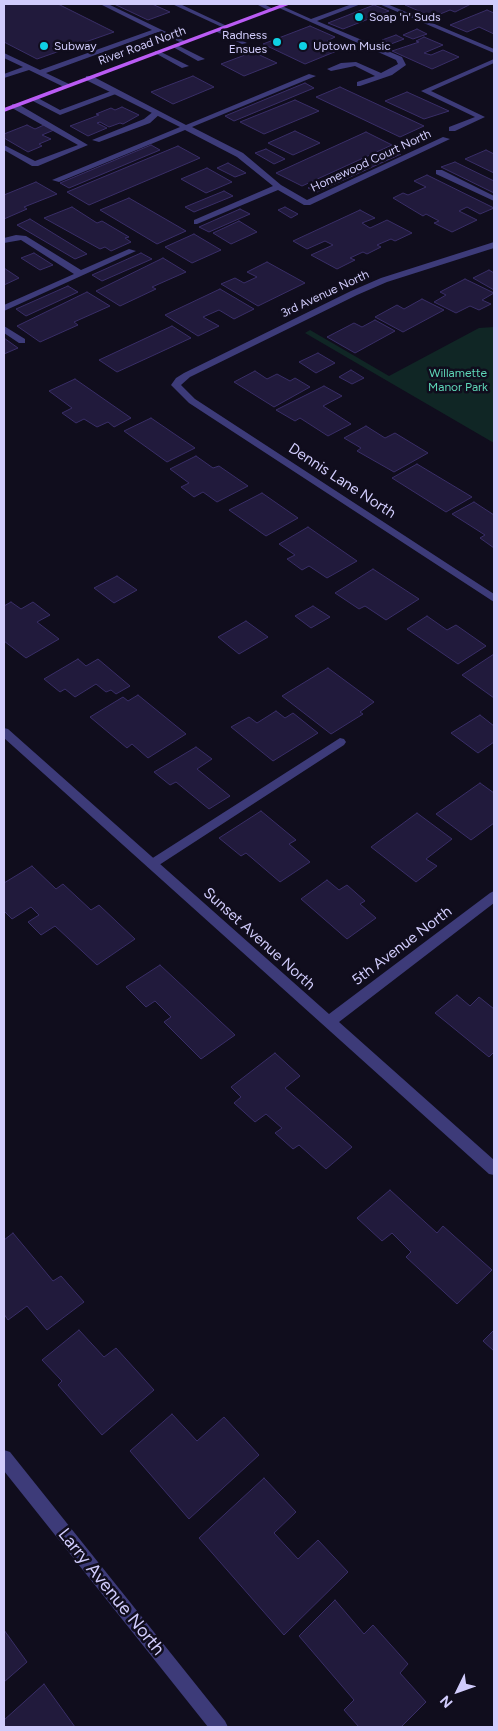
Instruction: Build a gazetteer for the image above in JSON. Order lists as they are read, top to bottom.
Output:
{
  "streets": {
    "main road": ["River Road North"],
    "street": [
      "Homewood Court North",
      "3rd Avenue North",
      "Dennis Lane North",
      "Sunset Avenue North",
      "5th Avenue North",
      "Larry Avenue North"
    ]
  },
  "crossings": [
    ["River Road North", "Homewood Court North"],
    ["3rd Avenue North", "Dennis Lane North"],
    ["Sunset Avenue North", "5th Avenue North"]
  ],
  "parks": ["Willamette Manor Park"],
  "places": [
    "Soap 'n' Suds",
    "Radness Ensues",
    "Subway",
    "Uptown Music"
  ],
  "north": "bottom left"
}
